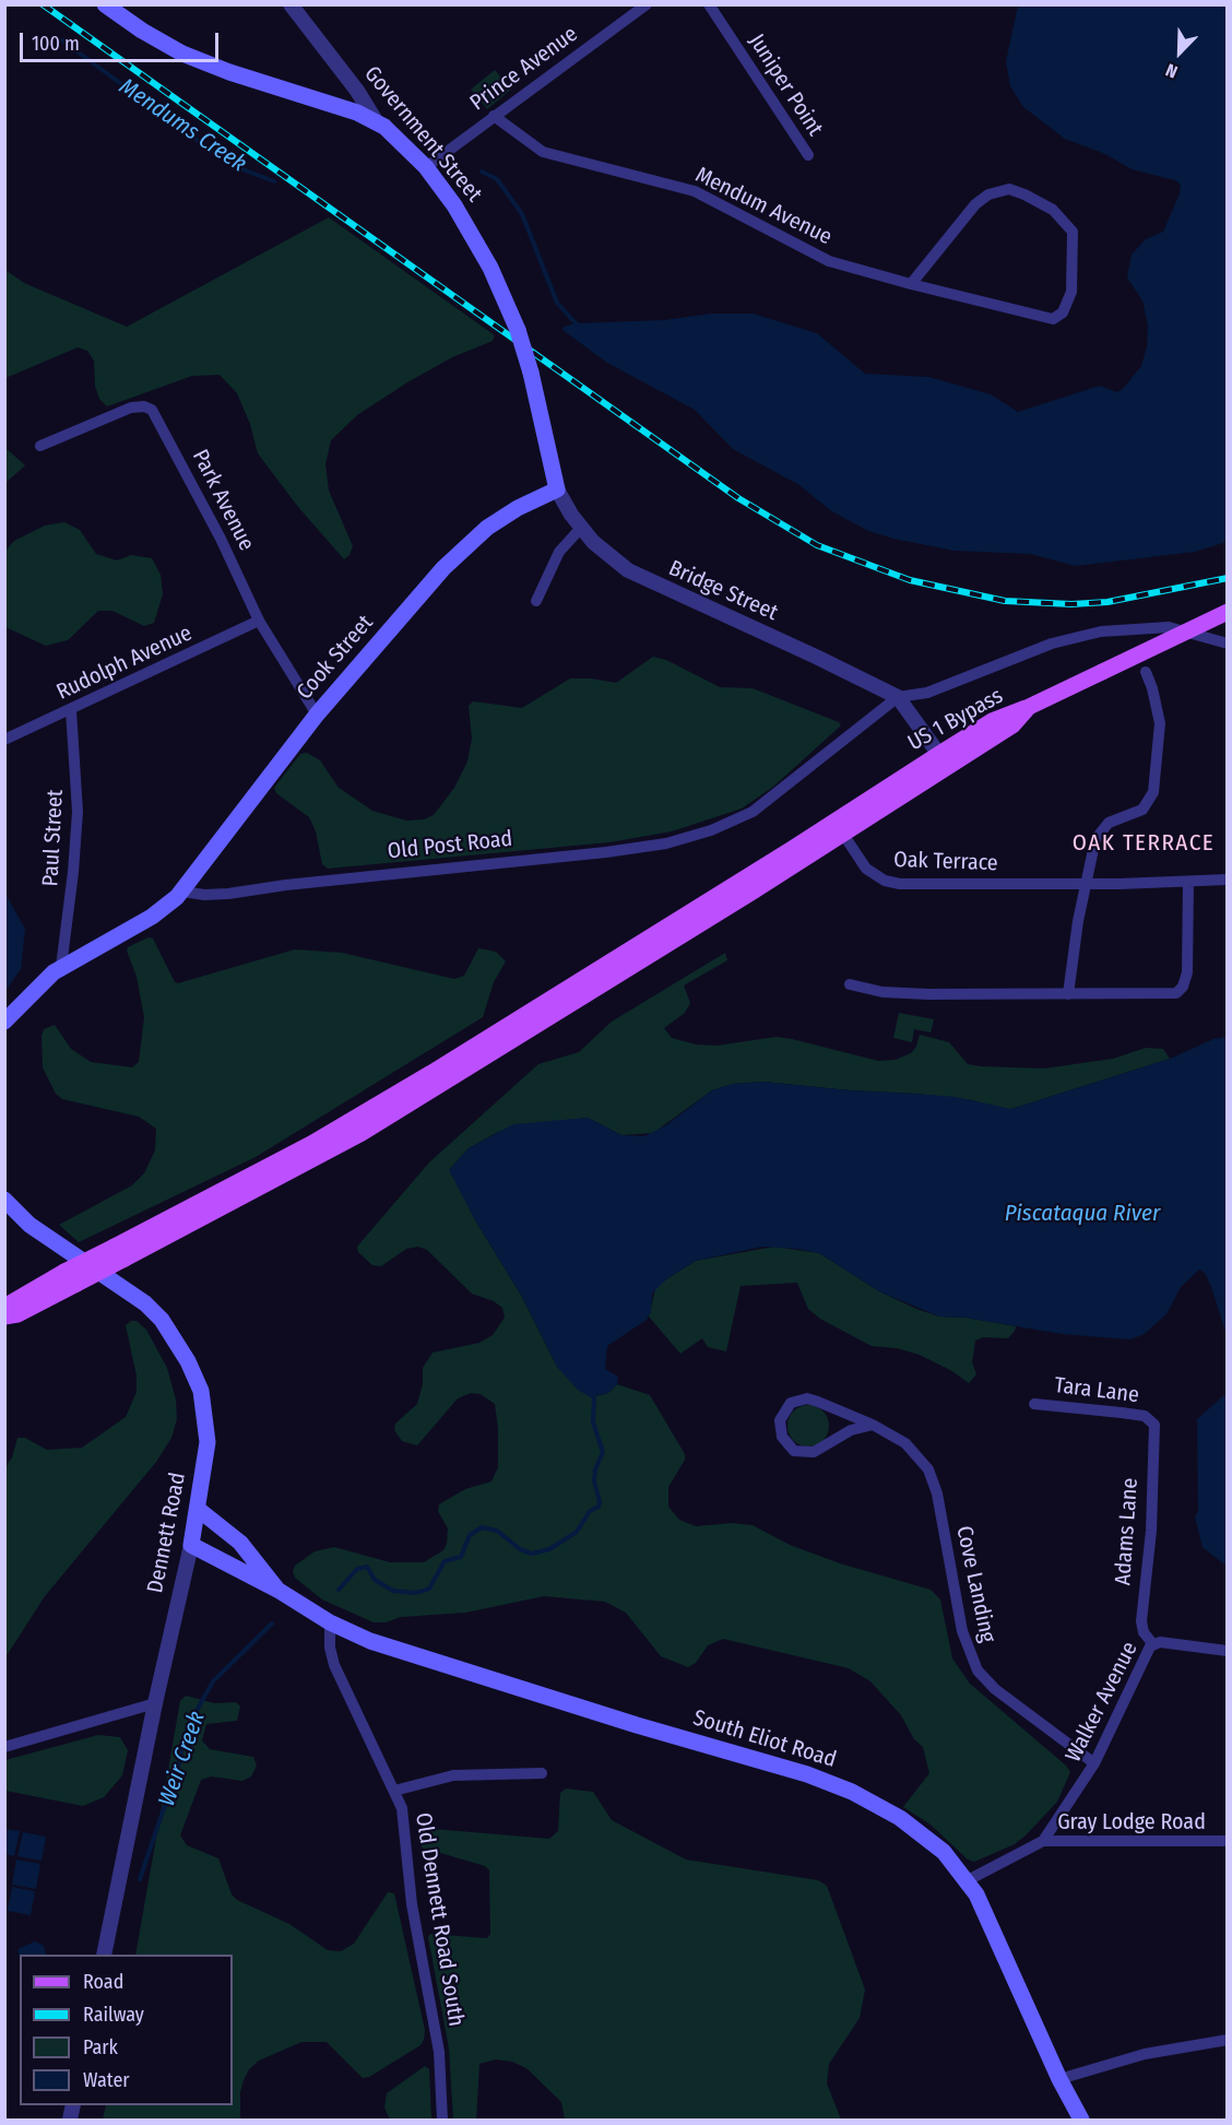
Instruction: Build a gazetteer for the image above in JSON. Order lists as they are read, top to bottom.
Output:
{
  "streets": {
    "main road": [
      "Government Street",
      "Cook Street",
      "US 1 Bypass",
      "Dennett Road",
      "South Eliot Road"
    ],
    "street": [
      "Prince Avenue",
      "Juniper Point",
      "Mendum Avenue",
      "Park Avenue",
      "Bridge Street",
      "Rudolph Avenue",
      "Paul Street",
      "Old Post Road",
      "Oak Terrace",
      "Tara Lane",
      "Adams Lane",
      "Cove Landing",
      "Walker Avenue",
      "Gray Lodge Road",
      "Old Dennett Road South"
    ]
  },
  "crossings": [
    ["Prince Avenue", "Government Street"],
    ["Prince Avenue", "Mendum Avenue"],
    ["Government Street", "Bridge Street"],
    ["Government Street", "Cook Street"],
    ["Park Avenue", "Cook Street"],
    ["Park Avenue", "Rudolph Avenue"],
    ["Bridge Street", "Cook Street"],
    ["Bridge Street", "US 1 Bypass"],
    ["Bridge Street", "Old Post Road"],
    ["Cook Street", "Old Post Road"],
    ["Rudolph Avenue", "Paul Street"],
    ["US 1 Bypass", "Oak Terrace"],
    ["Tara Lane", "Adams Lane"],
    ["Adams Lane", "Walker Avenue"],
    ["Dennett Road", "South Eliot Road"],
    ["Cove Landing", "Walker Avenue"],
    ["Walker Avenue", "Gray Lodge Road"],
    ["South Eliot Road", "Gray Lodge Road"],
    ["South Eliot Road", "Old Dennett Road South"]
  ],
  "districts": ["OAK TERRACE"],
  "water": ["Mendums Creek", "Piscataqua River", "Weir Creek"],
  "legend": [
    "Road",
    "Railway",
    "Park",
    "Water"
  ],
  "scale_bar": "100 m",
  "north": "bottom left"
}
